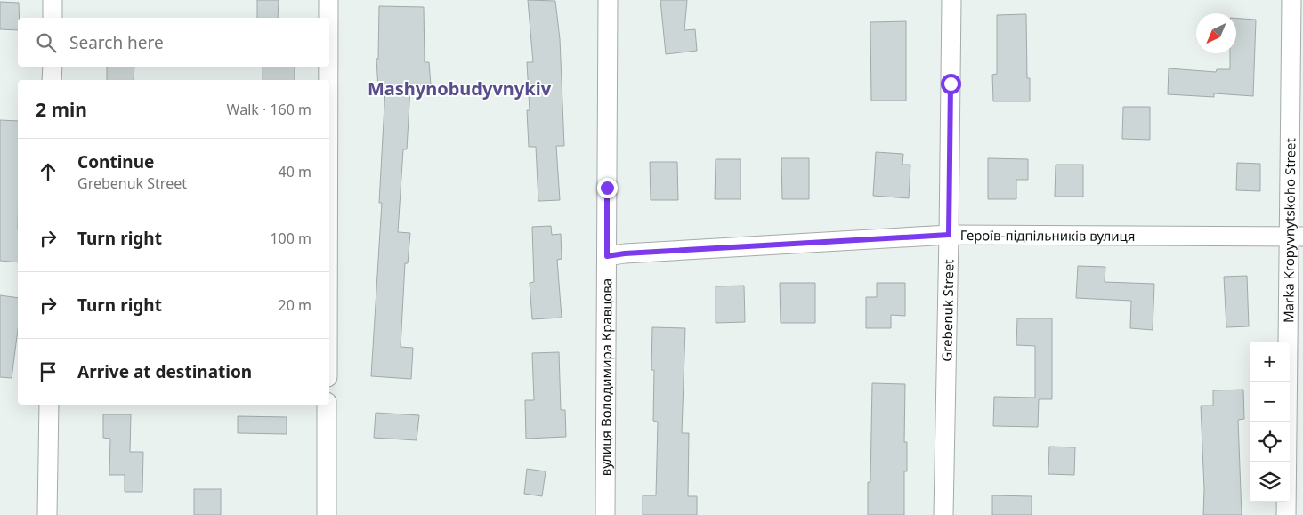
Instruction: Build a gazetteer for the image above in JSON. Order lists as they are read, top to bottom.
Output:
{
  "streets": {
    "street": [
      "Marka Kropyvnytskoho Street",
      "Героїв-підпільників вулиця",
      "Grebenuk Street",
      "вулиця Володимира Кравцова"
    ]
  },
  "crossings": [
    ["Marka Kropyvnytskoho Street", "Героїв-підпільників вулиця"],
    ["Героїв-підпільників вулиця", "Grebenuk Street"],
    ["Героїв-підпільників вулиця", "вулиця Володимира Кравцова"]
  ],
  "districts": ["Mashynobudyvnykiv"],
  "north": "bottom left",
  "page": {
    "search": "Search here",
    "heading": ["2 min", "Walk · 160 m"],
    "list": [
      ["Continue", "Grebenuk Street", "40 m"],
      ["Turn right", "100 m"],
      ["Turn right", "20 m"],
      "Arrive at destination"
    ],
    "map_buttons": ["+", "−"]
  }
}
